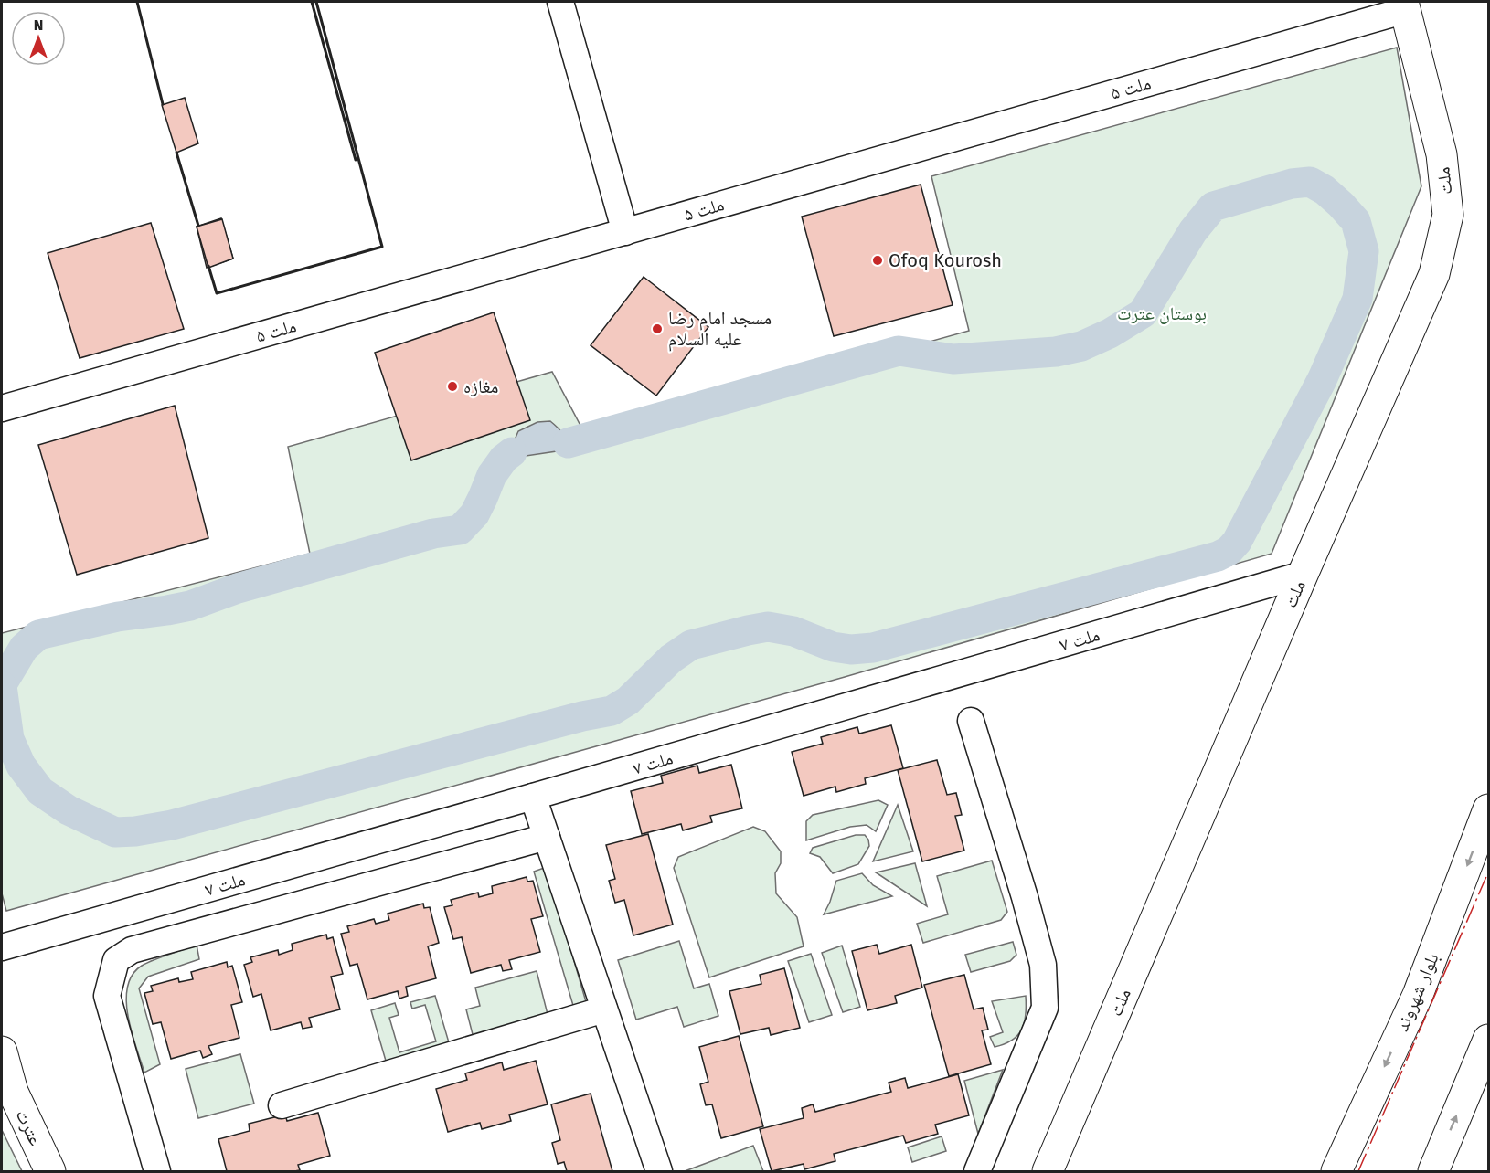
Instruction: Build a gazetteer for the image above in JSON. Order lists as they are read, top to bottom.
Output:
{
  "streets": {
    "street": [
      "ملت ۵",
      "ملت",
      "ملت ۷",
      "بلوار شهروند",
      "عترت"
    ]
  },
  "crossings": [
    ["ملت ۵", "ملت"],
    ["ملت", "ملت ۷"]
  ],
  "parks": ["بوستان عترت"],
  "places": ["Ofoq Kourosh", "مسجد امام رضا علیه السلام", "مغازه"],
  "north": "top"
}
